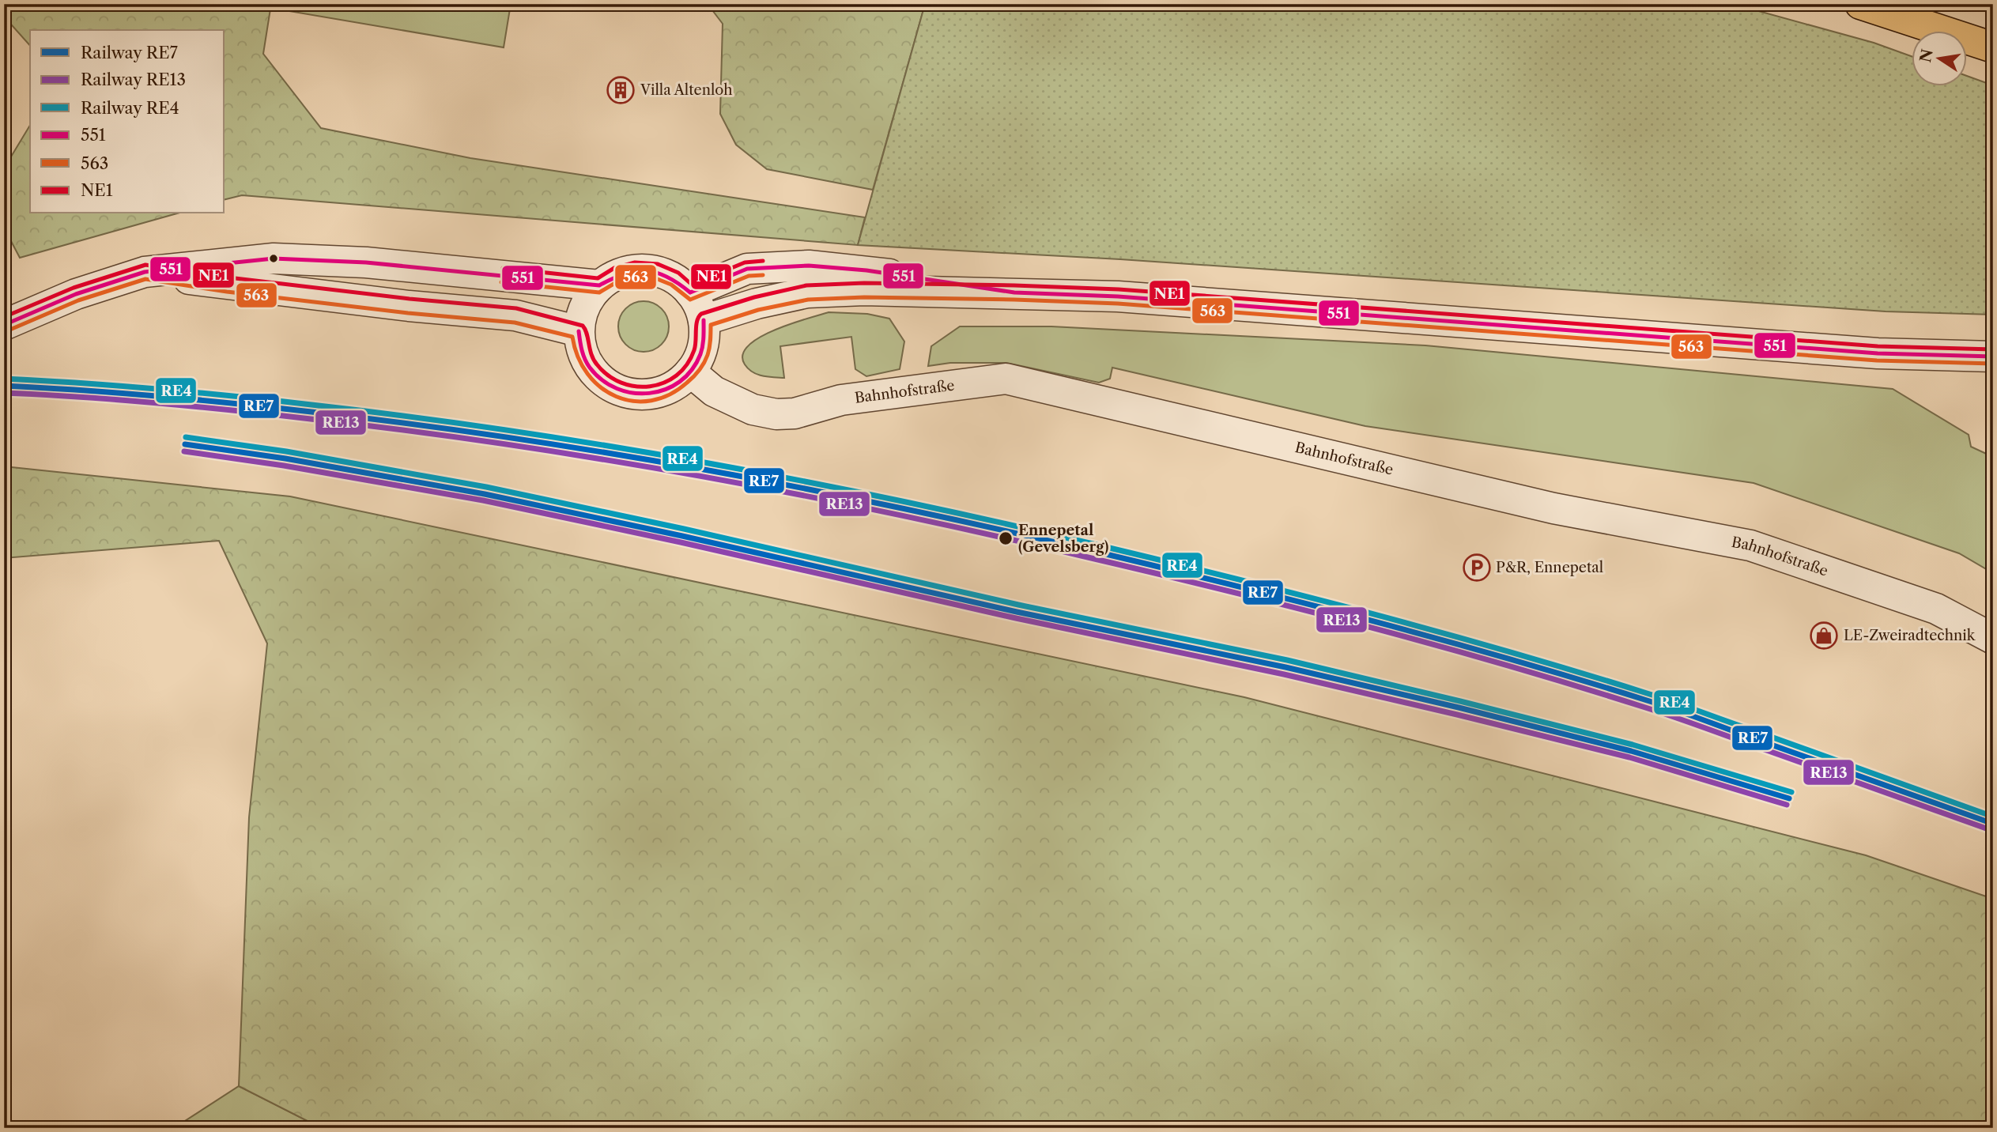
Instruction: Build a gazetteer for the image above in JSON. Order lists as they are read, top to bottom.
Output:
{
  "streets": {
    "street": ["Bahnhofstraße"]
  },
  "places": {
    "building": ["Villa Altenloh"],
    "other": ["Ennepetal (Gevelsberg)"],
    "parking": ["P&R, Ennepetal"],
    "shop": ["LE-Zweiradtechnik"]
  },
  "lines": [
    "transit line 551",
    "transit line NE1",
    "transit line 563",
    "rail line RE4",
    "rail line RE7",
    "rail line RE13"
  ],
  "legend": [
    "Railway RE7",
    "Railway RE13",
    "Railway RE4",
    "551",
    "563",
    "NE1"
  ],
  "north": "left"
}
